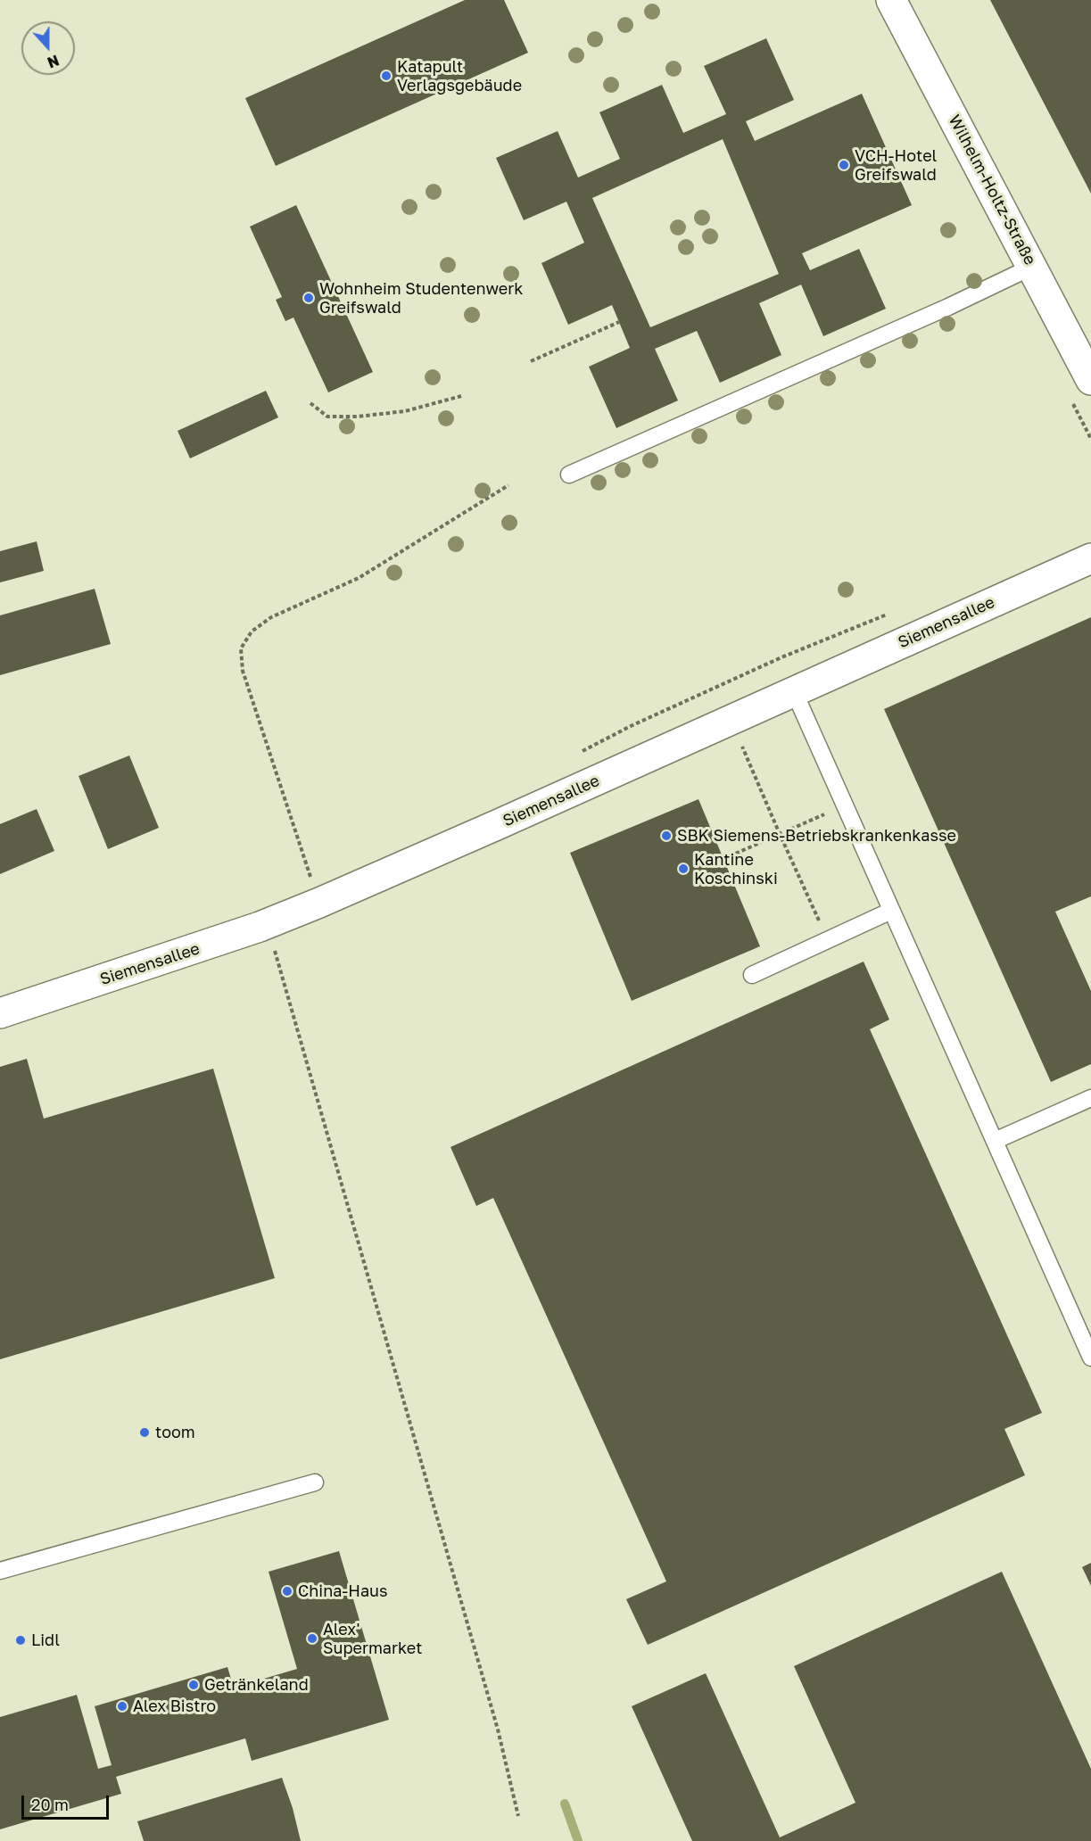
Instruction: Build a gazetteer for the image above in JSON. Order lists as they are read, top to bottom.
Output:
{
  "streets": {
    "street": ["Wilhelm-Holtz-Straße", "Siemensallee"]
  },
  "places": [
    "Katapult Verlagsgebäude",
    "VCH-Hotel Greifswald",
    "Wohnheim Studentenwerk Greifswald",
    "SBK Siemens-Betriebskrankenkasse",
    "Kantine Koschinski",
    "toom",
    "China-Haus",
    "Alex' Supermarket",
    "Lidl",
    "Getränkeland",
    "Alex Bistro"
  ],
  "scale_bar": "20 m",
  "north": "bottom"
}
